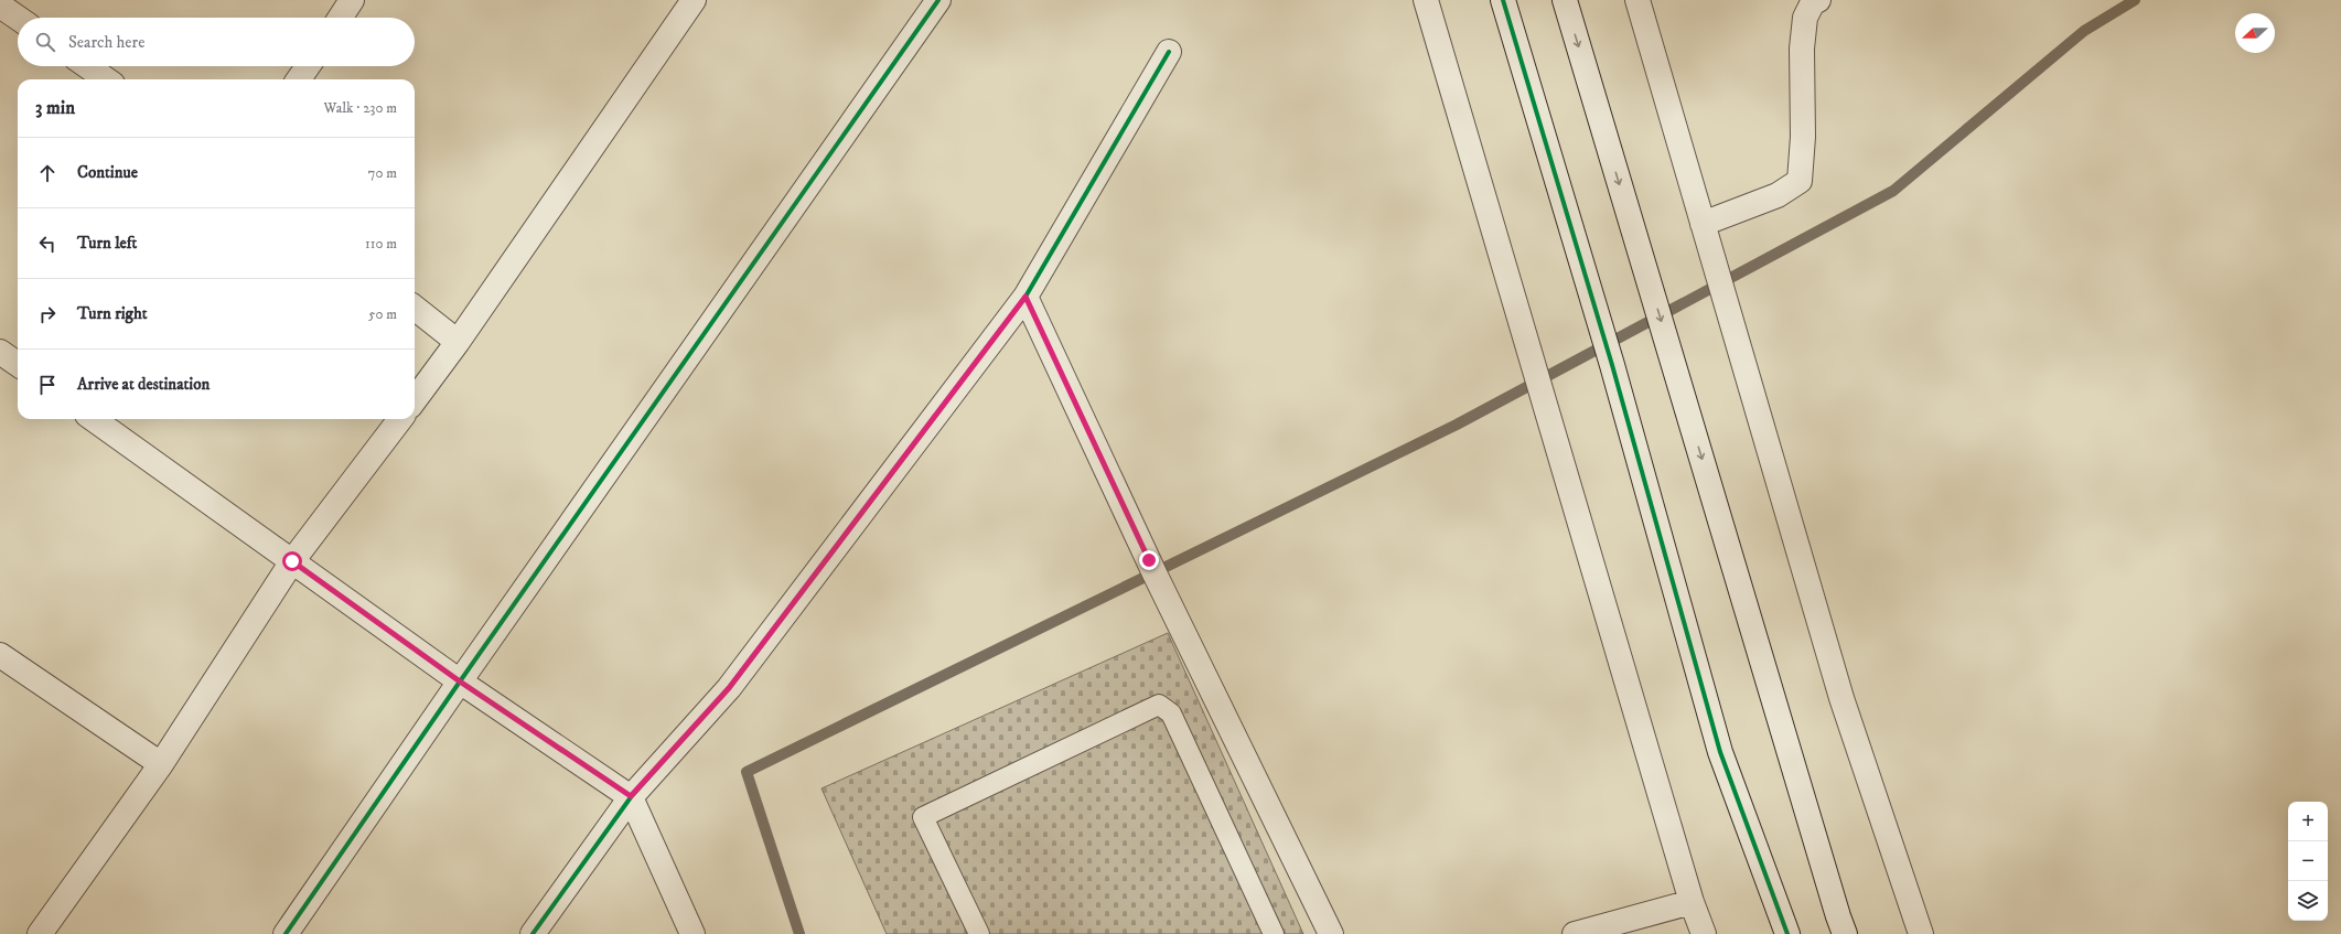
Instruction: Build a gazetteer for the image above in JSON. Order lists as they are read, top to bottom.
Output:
{
  "north": "left",
  "page": {
    "search": "Search here",
    "heading": ["3 min", "Walk · 230 m"],
    "list": [
      ["Continue", "70 m"],
      ["Turn left", "110 m"],
      ["Turn right", "50 m"],
      "Arrive at destination"
    ],
    "map_buttons": ["+", "−"]
  }
}
